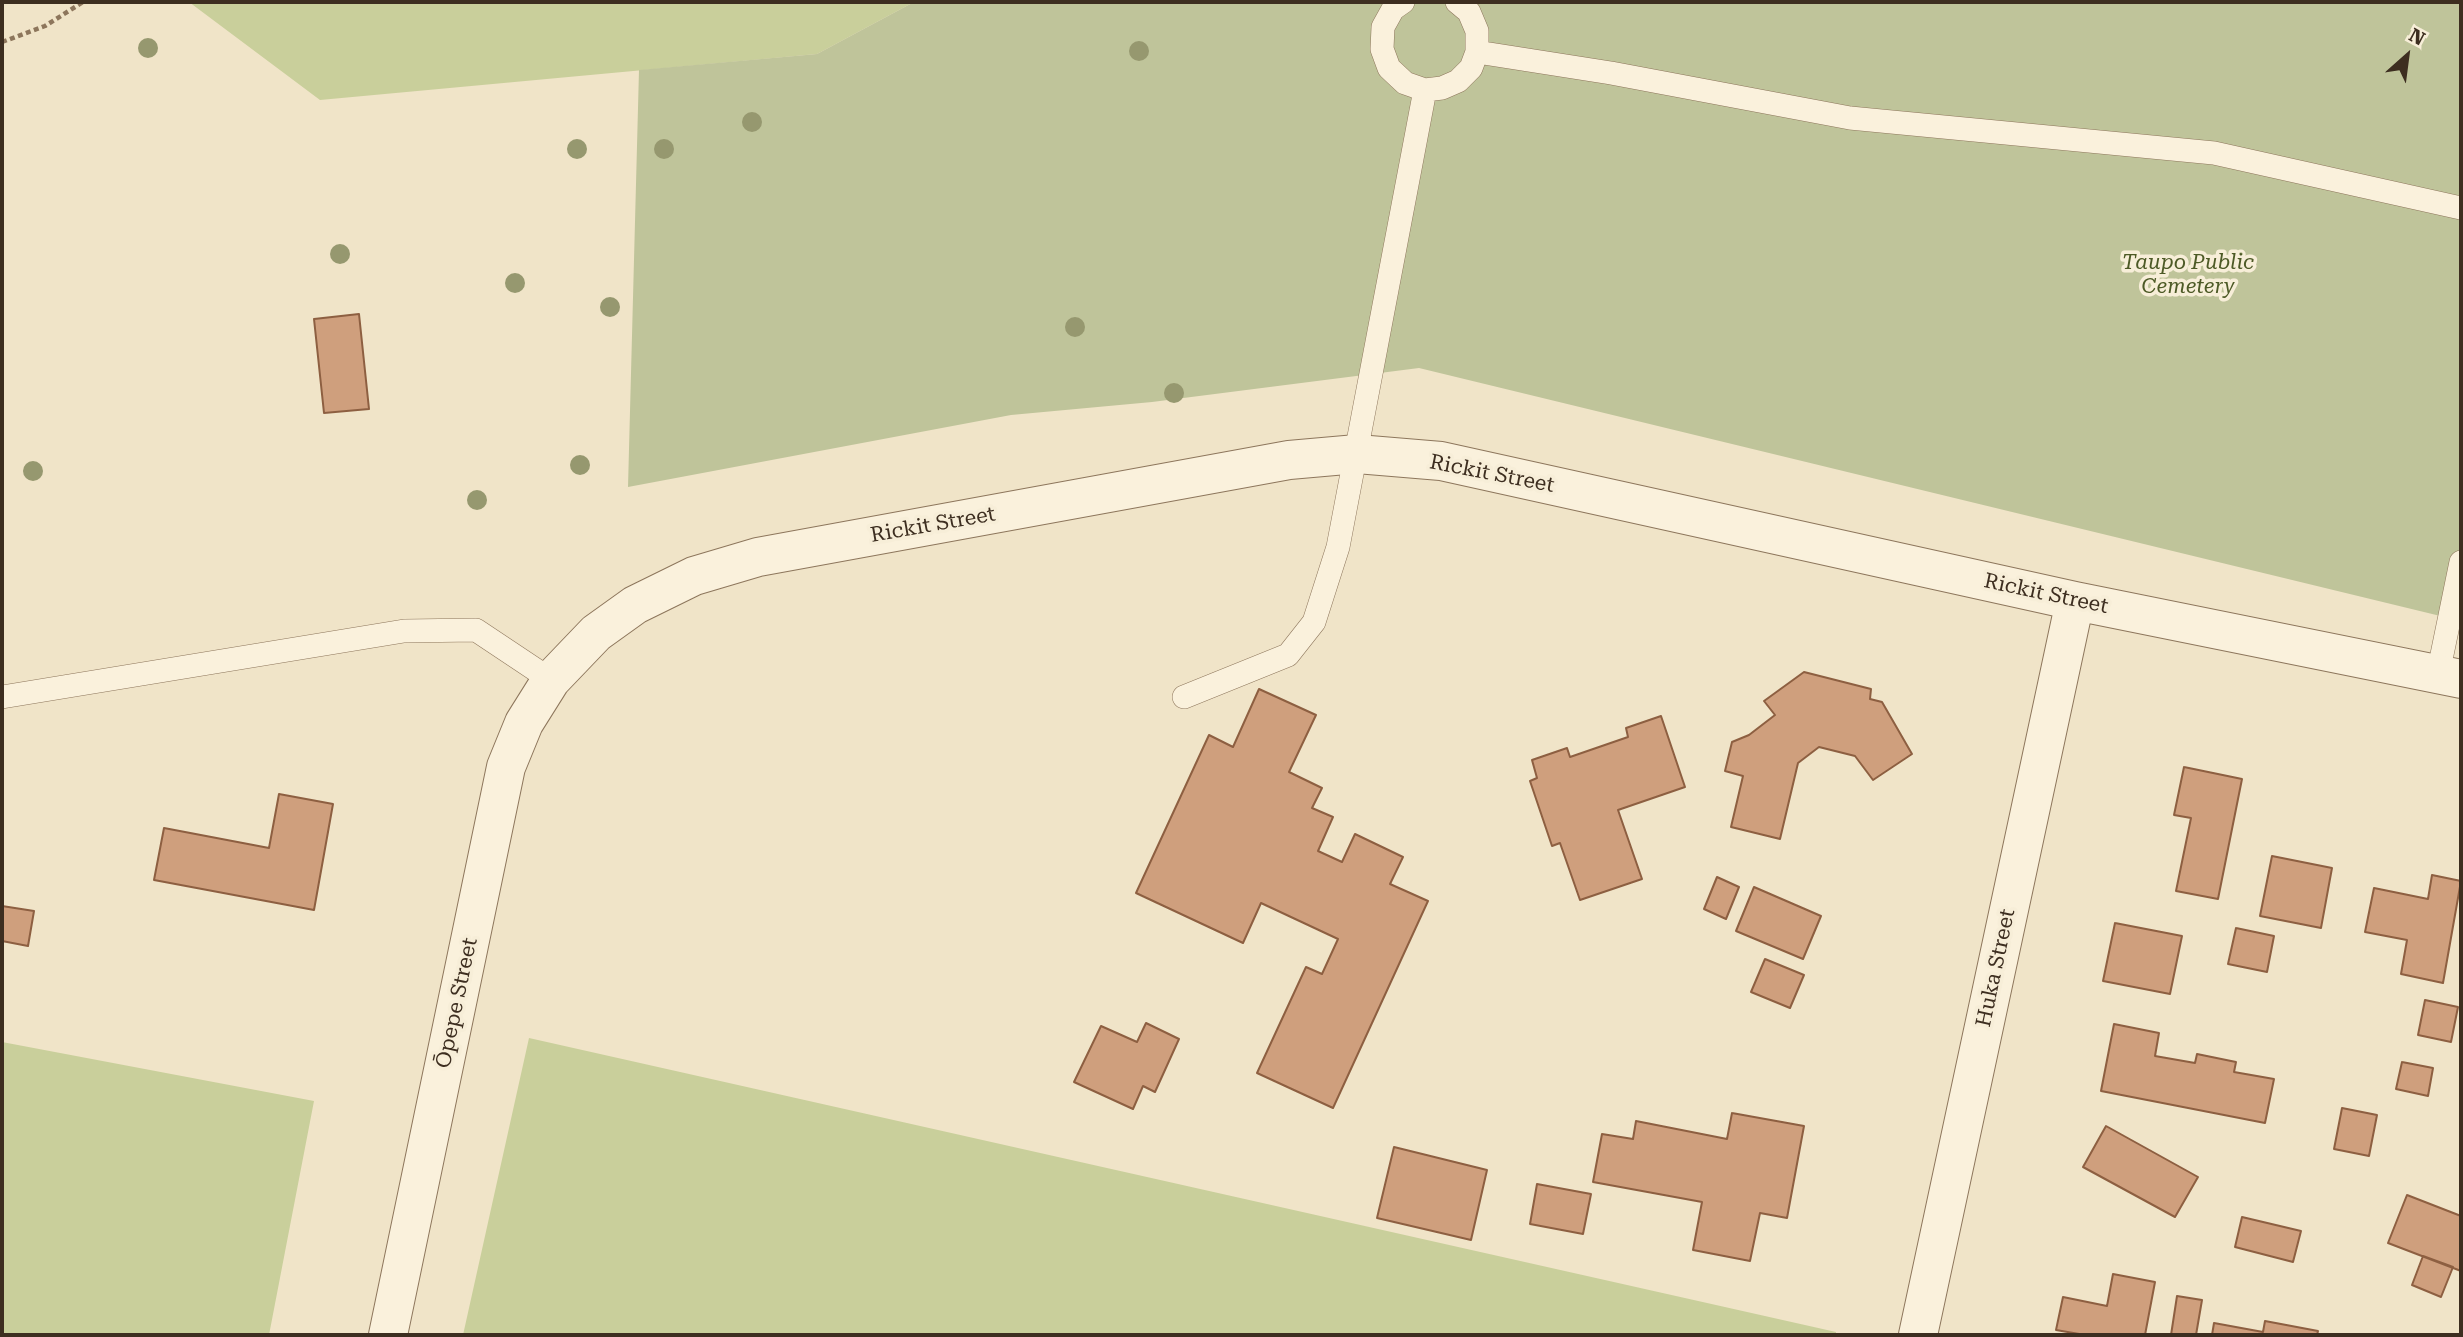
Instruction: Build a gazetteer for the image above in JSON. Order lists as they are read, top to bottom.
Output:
{
  "streets": {
    "street": ["Rickit Street", "Huka Street", "Ōpepe Street"]
  },
  "crossings": [
    ["Rickit Street", "Huka Street"],
    ["Rickit Street", "Ōpepe Street"]
  ],
  "parks": ["Taupo Public Cemetery"],
  "north": "top right"
}
